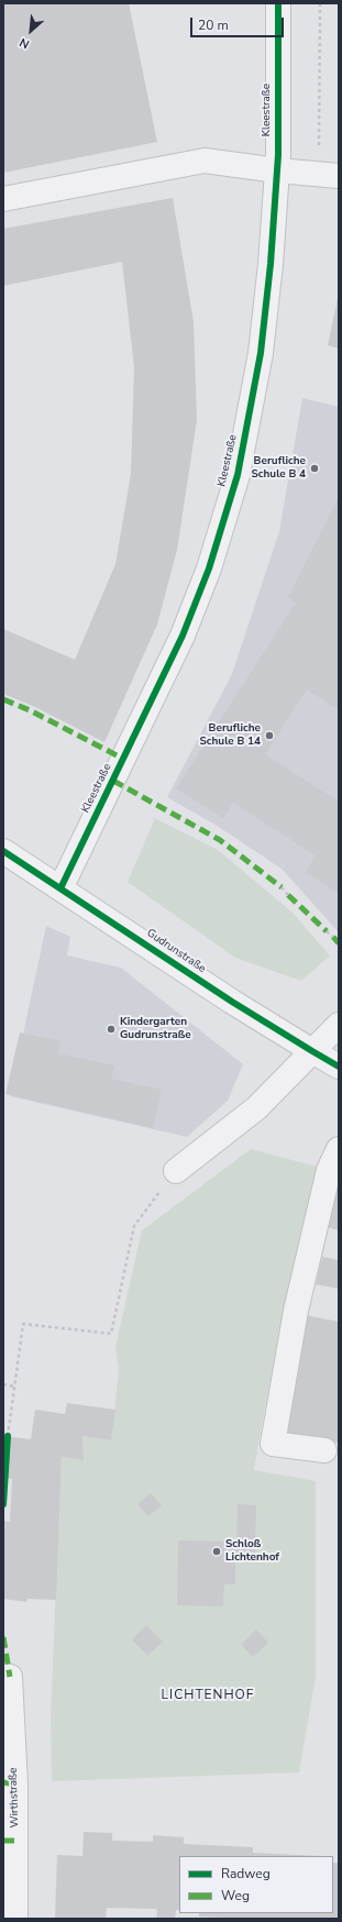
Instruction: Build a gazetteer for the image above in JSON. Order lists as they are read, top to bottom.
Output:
{
  "streets": {
    "street": ["Kleestraße", "Gudrunstraße", "Wirthstraße"]
  },
  "crossings": [
    ["Kleestraße", "Gudrunstraße"]
  ],
  "districts": ["LICHTENHOF"],
  "places": [
    "Berufliche Schule B 4",
    "Berufliche Schule B 14",
    "Kindergarten Gudrunstraße",
    "Schloß Lichtenhof"
  ],
  "legend": ["Radweg", "Weg"],
  "scale_bar": "20 m",
  "north": "bottom left"
}
